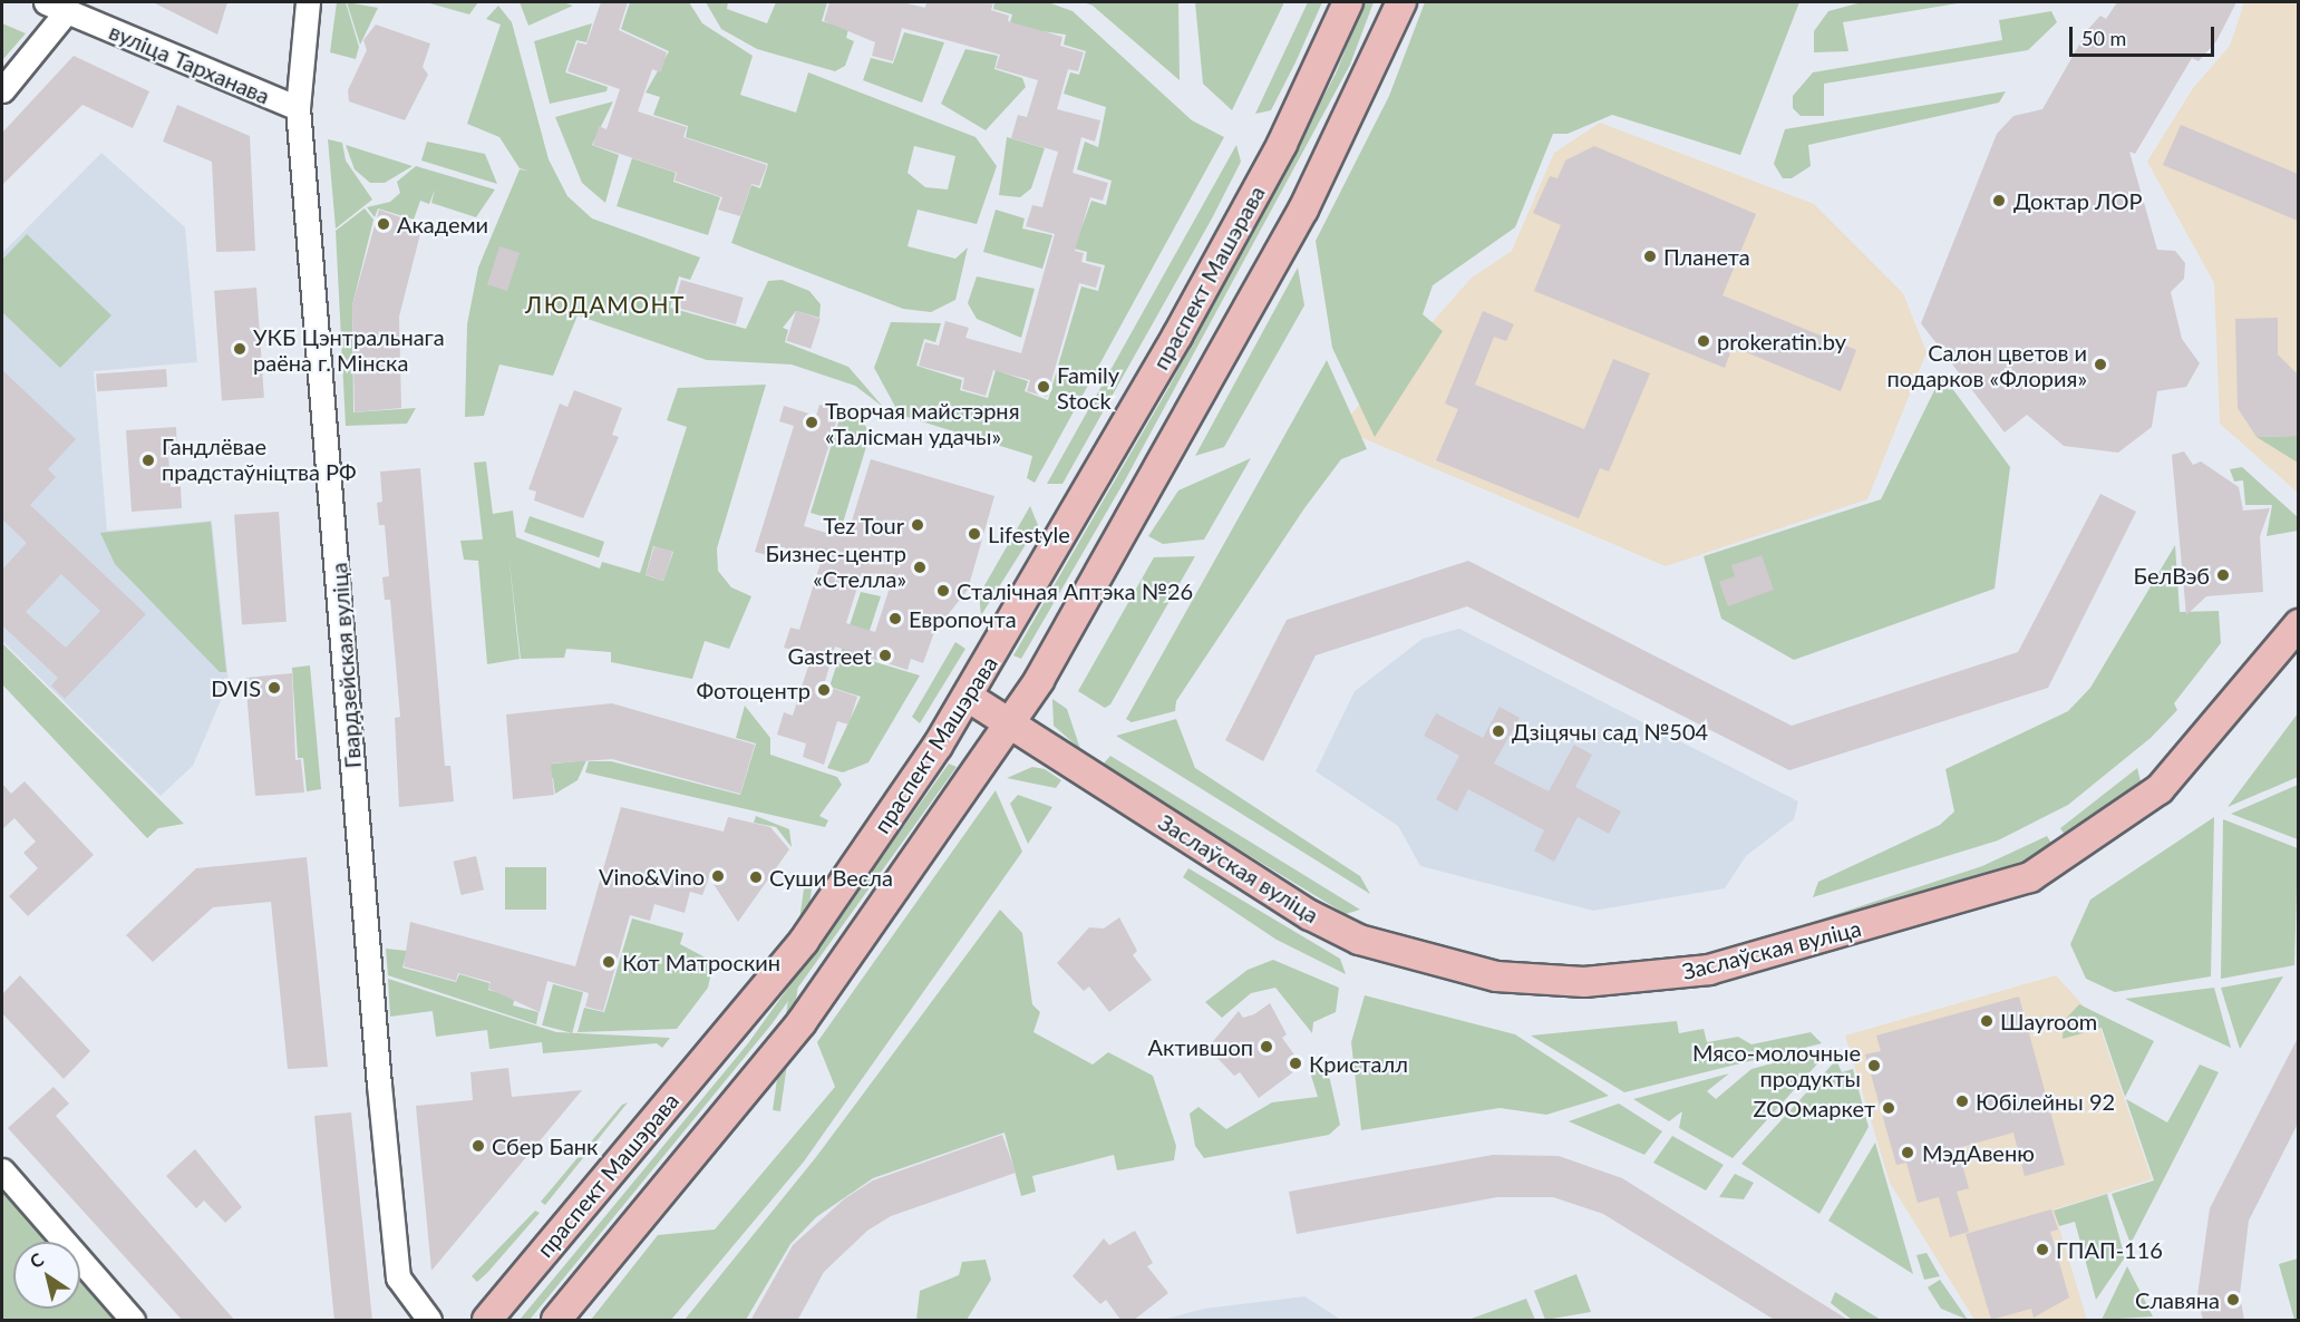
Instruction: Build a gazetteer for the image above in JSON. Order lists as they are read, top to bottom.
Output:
{
  "streets": {
    "main road": ["праспект Машэрава", "Заслаўская вуліца"],
    "street": ["вуліца Тарханава", "Гвардзейская вуліца"]
  },
  "crossings": [
    ["вуліца Тарханава", "Гвардзейская вуліца"],
    ["праспект Машэрава", "Заслаўская вуліца"]
  ],
  "districts": ["ЛЮДАМОНТ"],
  "places": [
    "Доктар ЛОР",
    "Академи",
    "Планета",
    "prokeratin.by",
    "УКБ Цэнтральнага раёна г. Мінска",
    "Салон цветов и подарков «Флория»",
    "Family Stock",
    "Творчая майстэрня «Талісман удачы»",
    "Гандлёвае прадстаўніцтва РФ",
    "Tez Tour",
    "Lifestyle",
    "Бизнес-центр «Стелла»",
    "БелВэб",
    "Сталічная Аптэка №26",
    "Европочта",
    "Gastreet",
    "DVIS",
    "Фотоцентр",
    "Дзіцячы сад №504",
    "Vino&Vino",
    "Суши Весла",
    "Кот Матроскин",
    "Шауroom",
    "Актившоп",
    "Кристалл",
    "Мясо-молочные продукты",
    "Юбілейны 92",
    "ZOOмаркет",
    "Сбер Банк",
    "МэдАвеню",
    "ГПАП-116",
    "Славяна"
  ],
  "scale_bar": "50 m",
  "north": "top left"
}
